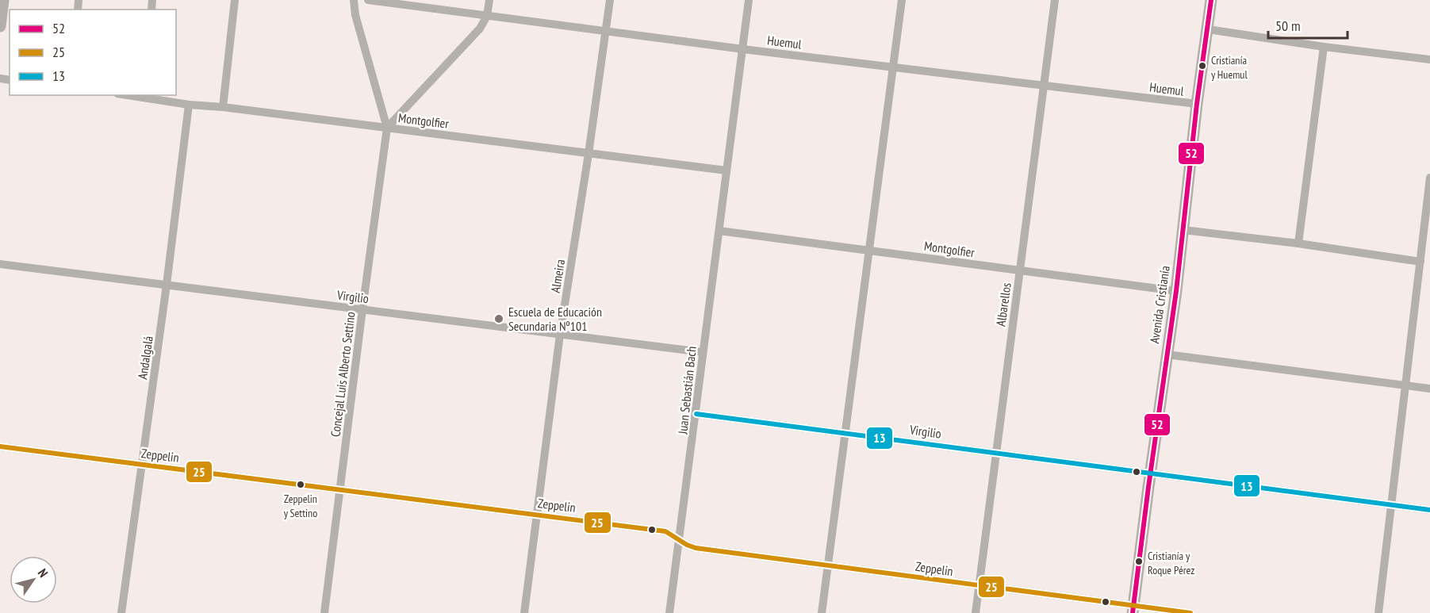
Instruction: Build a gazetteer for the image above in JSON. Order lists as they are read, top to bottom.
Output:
{
  "streets": {
    "main road": ["Avenida Cristianía"],
    "street": [
      "Huemul",
      "Montgolfier",
      "Almeira",
      "Virgilio",
      "Albarellos",
      "Andalgalá",
      "Concejal Luis Alberto Settino",
      "Juan Sebastián Bach",
      "Zeppelin"
    ]
  },
  "crossings": [
    ["Huemul", "Almeira"],
    ["Huemul", "Albarellos"],
    ["Huemul", "Avenida Cristianía"],
    ["Huemul", "Juan Sebastián Bach"],
    ["Montgolfier", "Almeira"],
    ["Montgolfier", "Albarellos"],
    ["Montgolfier", "Avenida Cristianía"],
    ["Montgolfier", "Andalgalá"],
    ["Montgolfier", "Concejal Luis Alberto Settino"],
    ["Montgolfier", "Juan Sebastián Bach"],
    ["Almeira", "Virgilio"],
    ["Almeira", "Zeppelin"],
    ["Virgilio", "Albarellos"],
    ["Virgilio", "Avenida Cristianía"],
    ["Virgilio", "Andalgalá"],
    ["Virgilio", "Concejal Luis Alberto Settino"],
    ["Virgilio", "Juan Sebastián Bach"],
    ["Albarellos", "Zeppelin"],
    ["Avenida Cristianía", "Zeppelin"],
    ["Andalgalá", "Zeppelin"],
    ["Concejal Luis Alberto Settino", "Zeppelin"],
    ["Juan Sebastián Bach", "Zeppelin"]
  ],
  "places": [
    "Cristianía y Huemul",
    "Escuela de Educación Secundaria Nº101",
    "Zeppelin y Settino",
    "Cristianía y Roque Pérez"
  ],
  "lines": ["transit line 52", "transit line 13", "transit line 25"],
  "legend": ["52", "25", "13"],
  "scale_bar": "50 m",
  "north": "top right"
}
